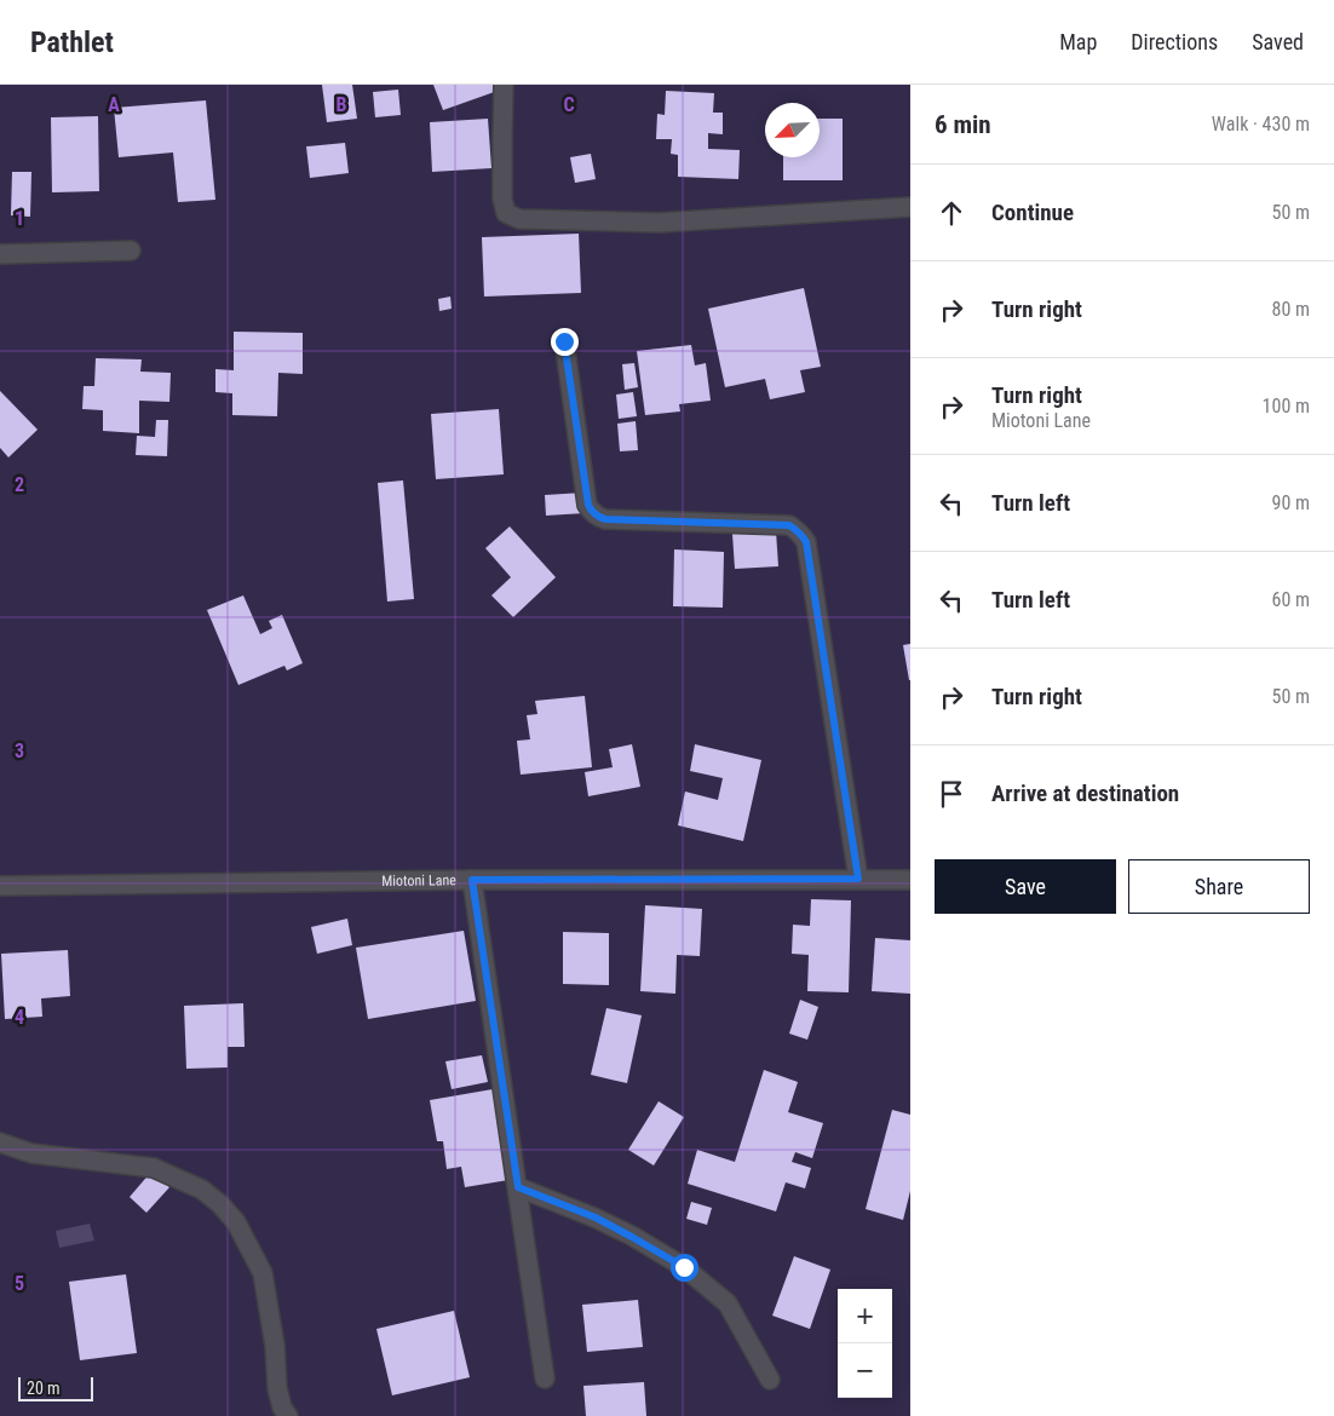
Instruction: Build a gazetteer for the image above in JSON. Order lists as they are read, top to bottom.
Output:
{
  "streets": {
    "street": ["Miotoni Lane"]
  },
  "scale_bar": "20 m",
  "north": "bottom left",
  "page": {
    "header": "Pathlet",
    "nav": ["Map", "Directions", "Saved"],
    "heading": ["6 min", "Walk · 430 m"],
    "list": [
      ["Continue", "50 m"],
      ["Turn right", "80 m"],
      ["Turn right", "Miotoni Lane", "100 m"],
      ["Turn left", "90 m"],
      ["Turn left", "60 m"],
      ["Turn right", "50 m"],
      "Arrive at destination"
    ],
    "buttons": ["Save", "Share"],
    "map_buttons": ["+", "−"],
    "scale": "20 m"
  },
  "grid": {
    "columns": ["A", "B", "C"],
    "rows": [
      "1",
      "2",
      "3",
      "4",
      "5"
    ]
  }
}
